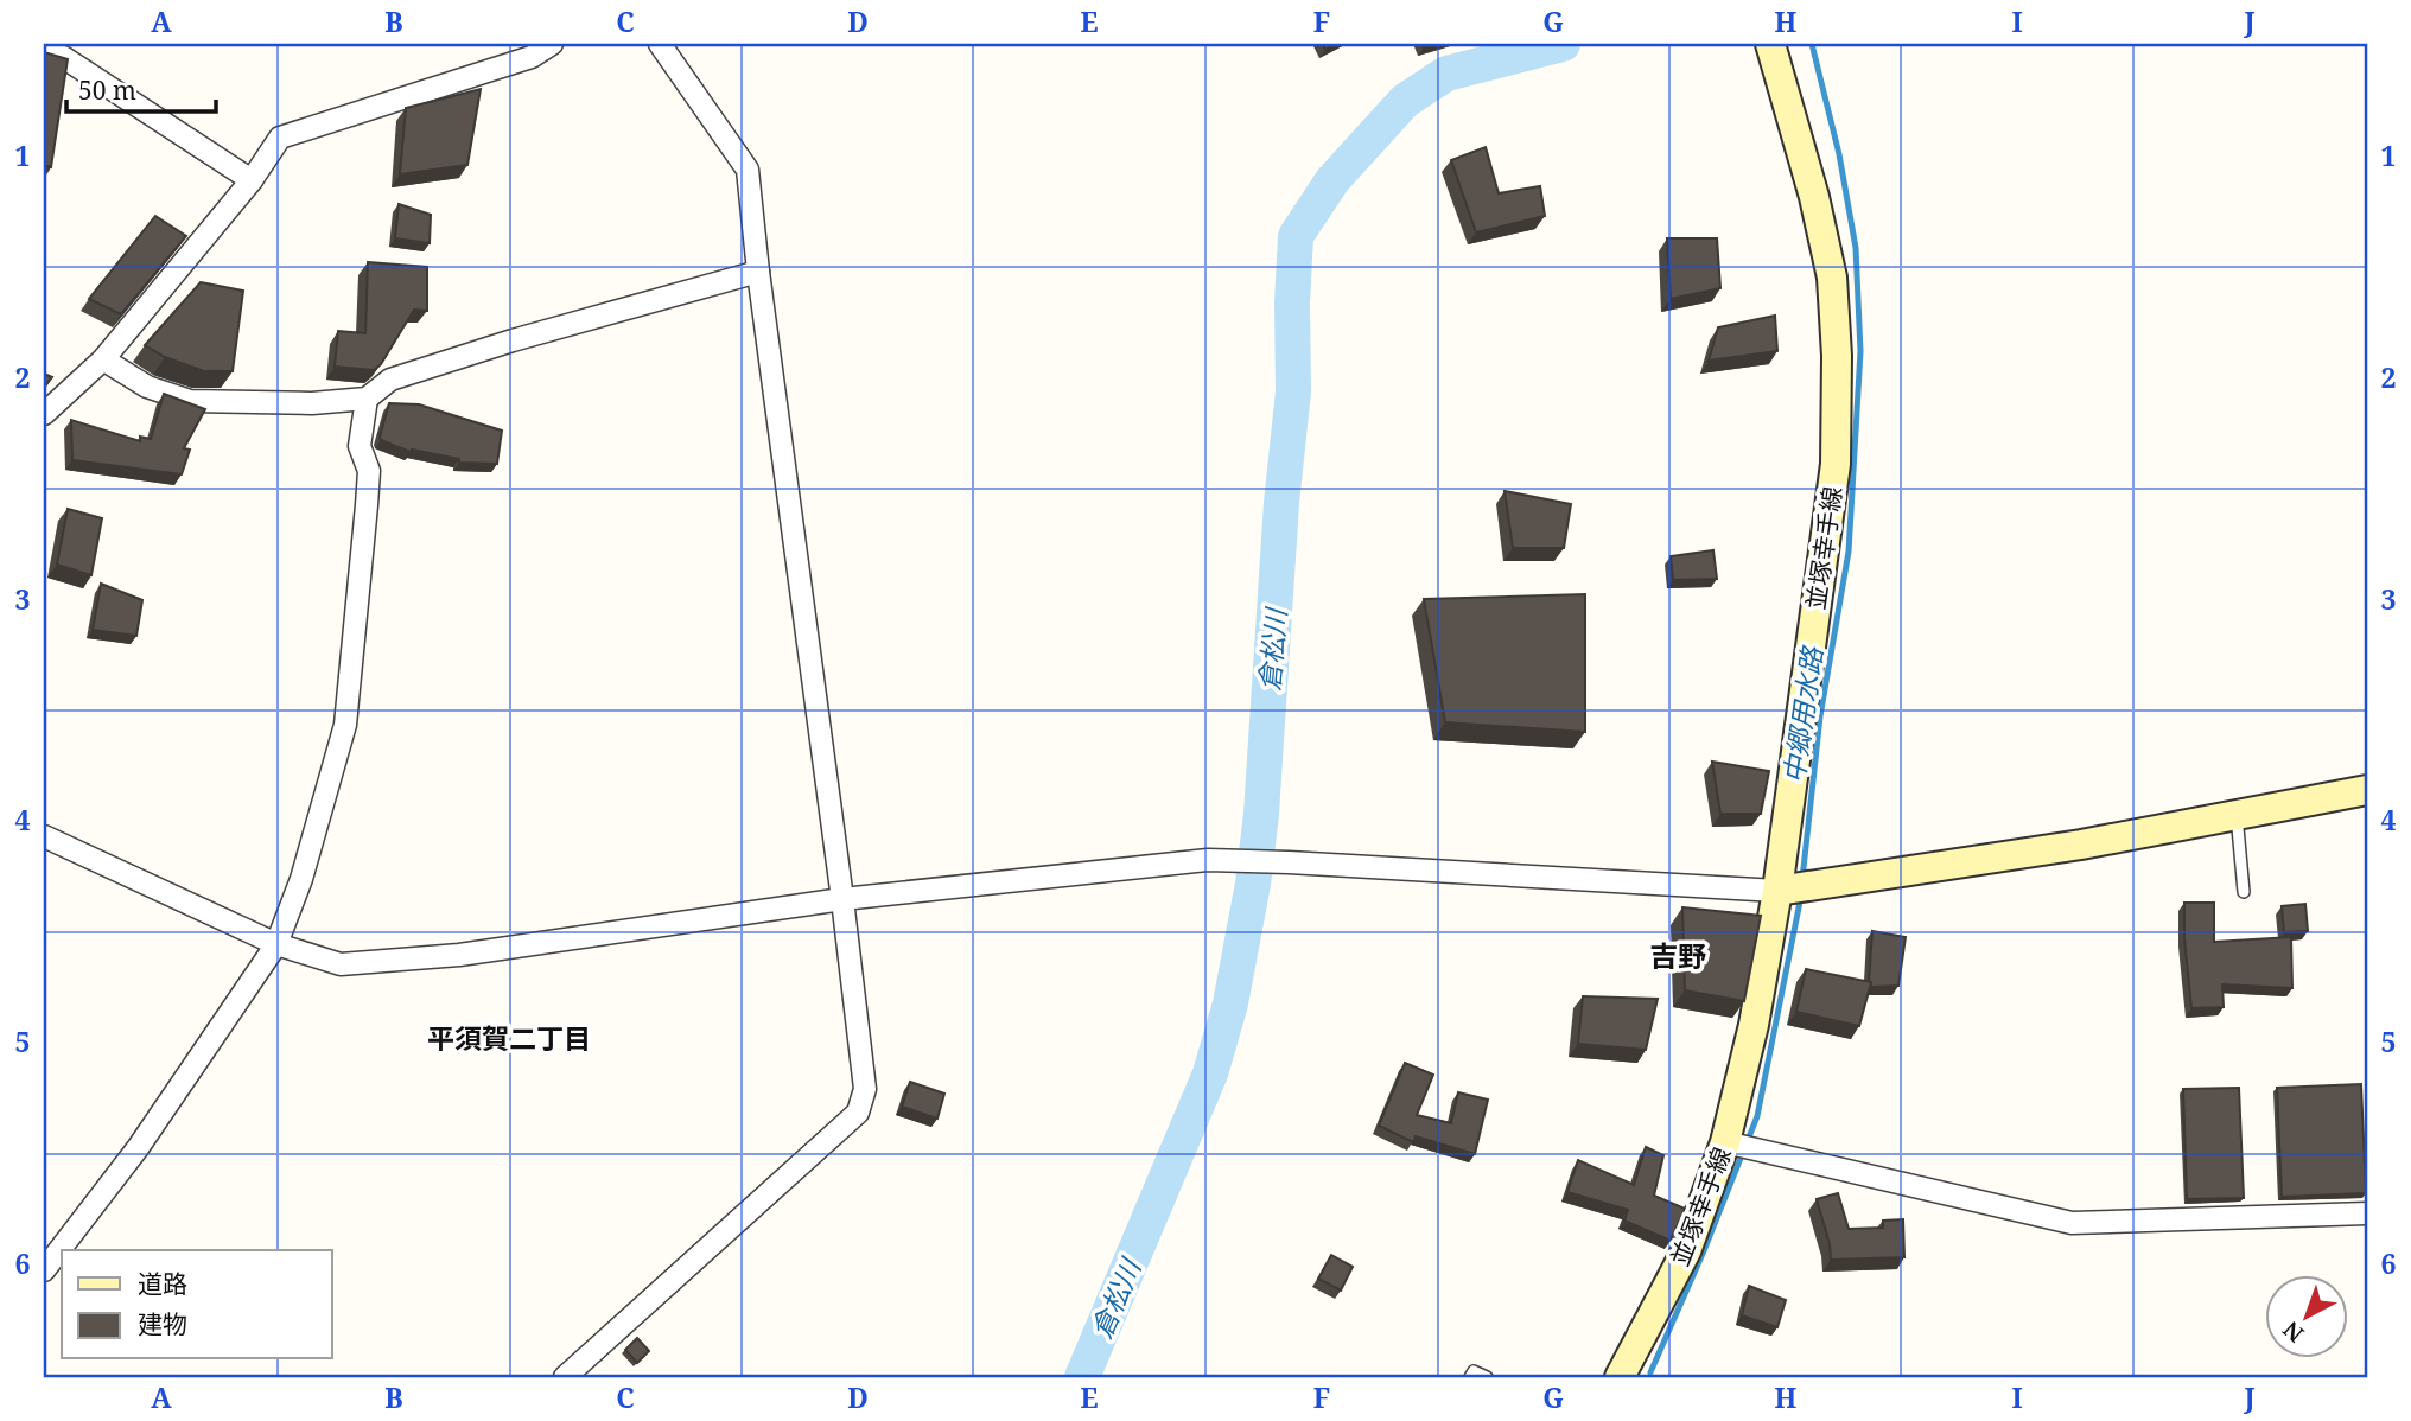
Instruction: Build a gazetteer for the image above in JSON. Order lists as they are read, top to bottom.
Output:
{
  "streets": {
    "main road": ["並塚幸手線"]
  },
  "districts": ["吉野", "平須賀二丁目"],
  "water": ["倉松川", "中郷用水路"],
  "legend": ["道路", "建物"],
  "scale_bar": "50 m",
  "north": "bottom left",
  "grid": {
    "columns": [
      "A",
      "B",
      "C",
      "D",
      "E",
      "F",
      "G",
      "H",
      "I",
      "J"
    ],
    "rows": [
      "1",
      "2",
      "3",
      "4",
      "5",
      "6"
    ]
  }
}
